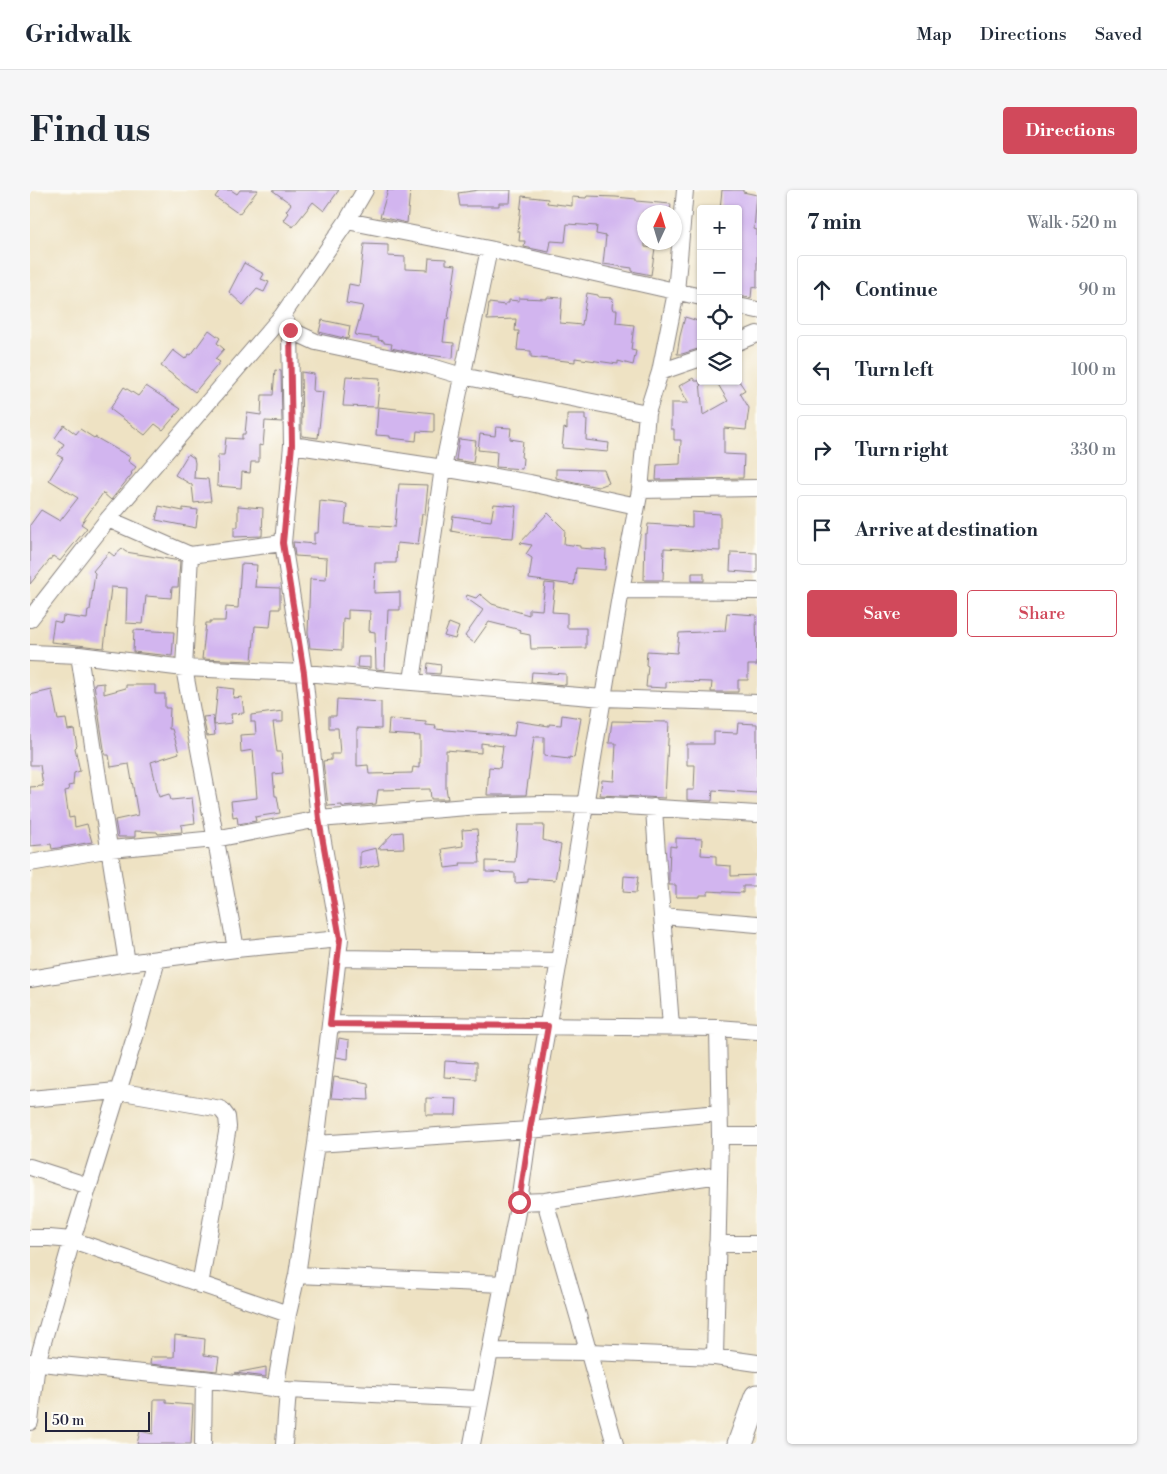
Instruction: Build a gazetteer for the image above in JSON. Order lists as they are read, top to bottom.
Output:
{
  "scale_bar": "50 m",
  "north": "top",
  "page": {
    "header": "Gridwalk",
    "nav": ["Map", "Directions", "Saved"],
    "buttons": [
      "Directions",
      ["Save", "Share"]
    ],
    "title": "Find us",
    "heading": ["7 min", "Walk · 520 m"],
    "map_buttons": ["+", "−"],
    "list": [
      ["Continue", "90 m"],
      ["Turn left", "100 m"],
      ["Turn right", "330 m"],
      "Arrive at destination"
    ],
    "scale": "50 m"
  }
}
